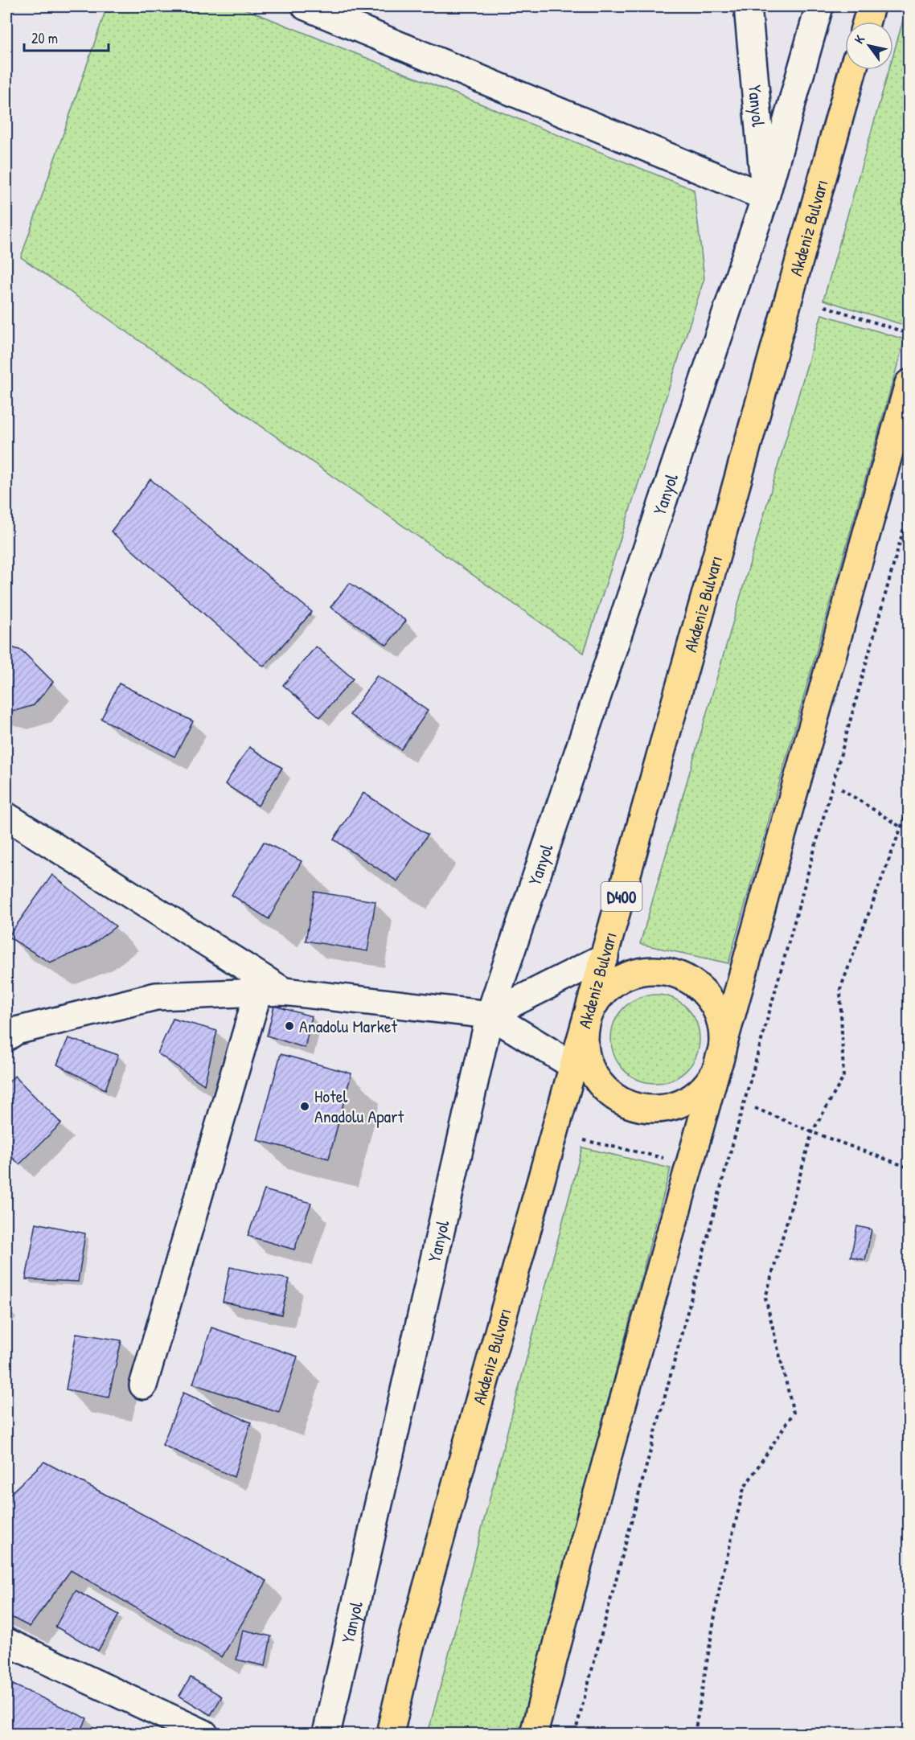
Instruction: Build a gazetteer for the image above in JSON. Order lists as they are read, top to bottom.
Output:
{
  "streets": {
    "highway": ["Akdeniz Bulvarı", "D400"],
    "street": ["Yanyol"]
  },
  "places": ["Anadolu Market", "Hotel Anadolu Apart"],
  "scale_bar": "20 m",
  "north": "top left"
}
